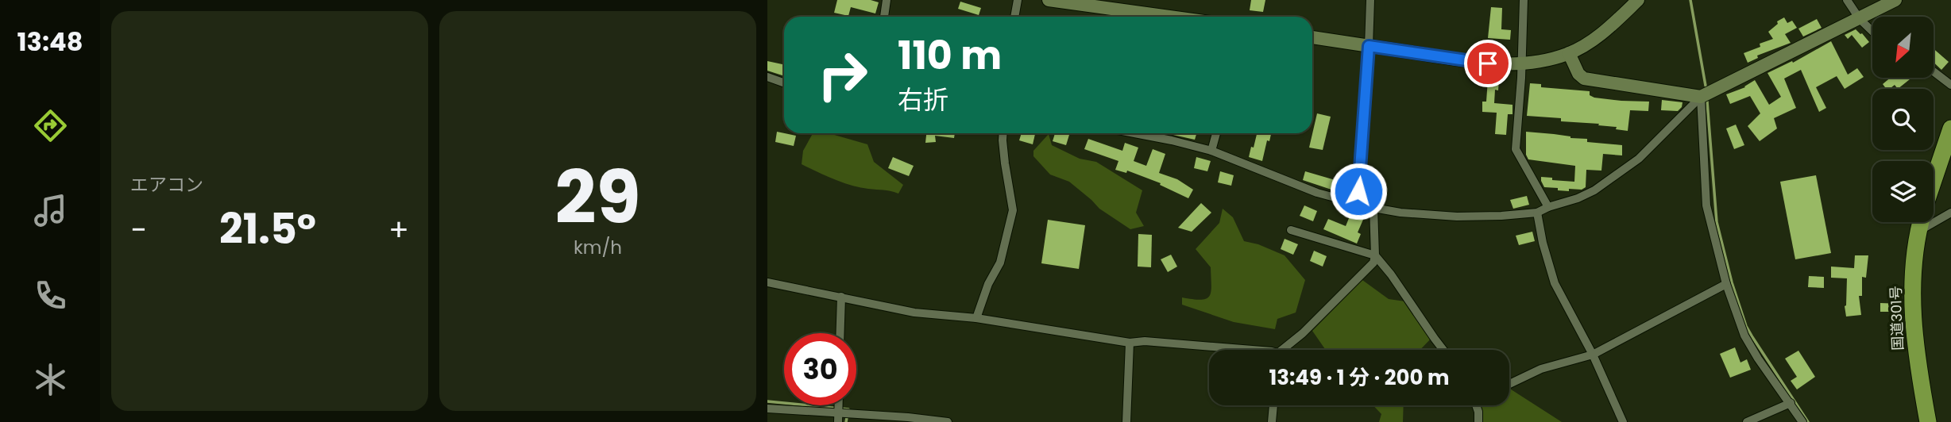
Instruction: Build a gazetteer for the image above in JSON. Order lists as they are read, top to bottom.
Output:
{
  "streets": {
    "highway": ["国道301号"]
  },
  "north": "bottom left",
  "page": {
    "tabs": "13:48",
    "tile": [
      "エアコン",
      ["29", "km/h"]
    ],
    "turn": ["110 m", "右折"],
    "heat": ["−", "21.5°", "+"],
    "limit": "30",
    "trip": "13:49 · 1 分 · 200 m"
  }
}
